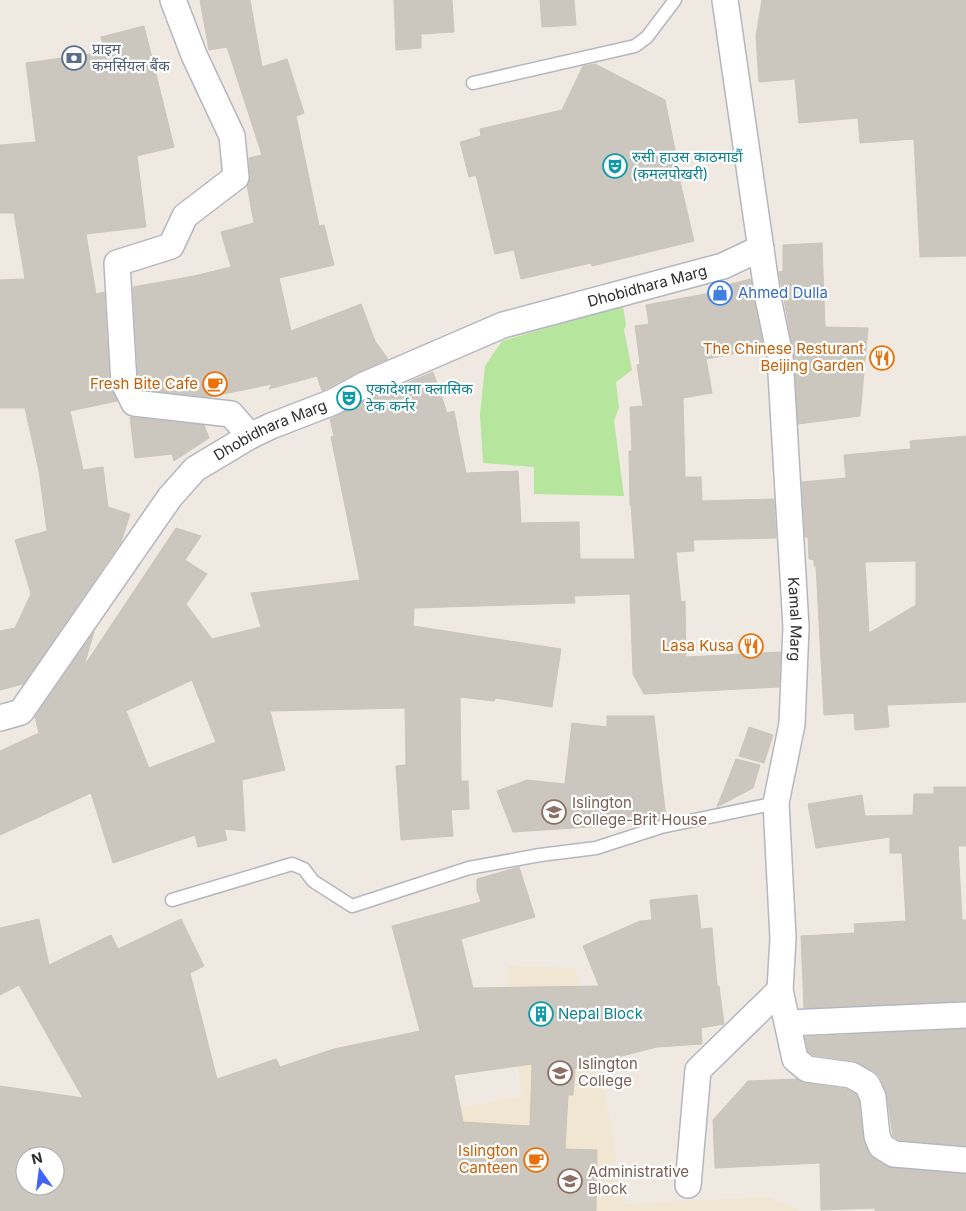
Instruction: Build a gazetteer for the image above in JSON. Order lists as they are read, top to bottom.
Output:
{
  "streets": {
    "street": ["Dhobidhara Marg", "Kamal Marg"]
  },
  "crossings": [
    ["Dhobidhara Marg", "Kamal Marg"]
  ],
  "places": {
    "bank": ["प्राइम कमर्सियल बैंक"],
    "theatre": ["रुसी हाउस काठमाडौं (कमलपोखरी)", "एकादेशमा क्लासिक टेक कर्नर"],
    "shop": ["Ahmed Dulla"],
    "restaurant": ["The Chinese Resturant Beijing Garden", "Lasa Kusa"],
    "cafe": ["Fresh Bite Cafe", "Islington Canteen"],
    "school or university": ["Islington College-Brit House", "Islington College", "Administrative Block"],
    "building": ["Nepal Block"]
  },
  "north": "top"
}
